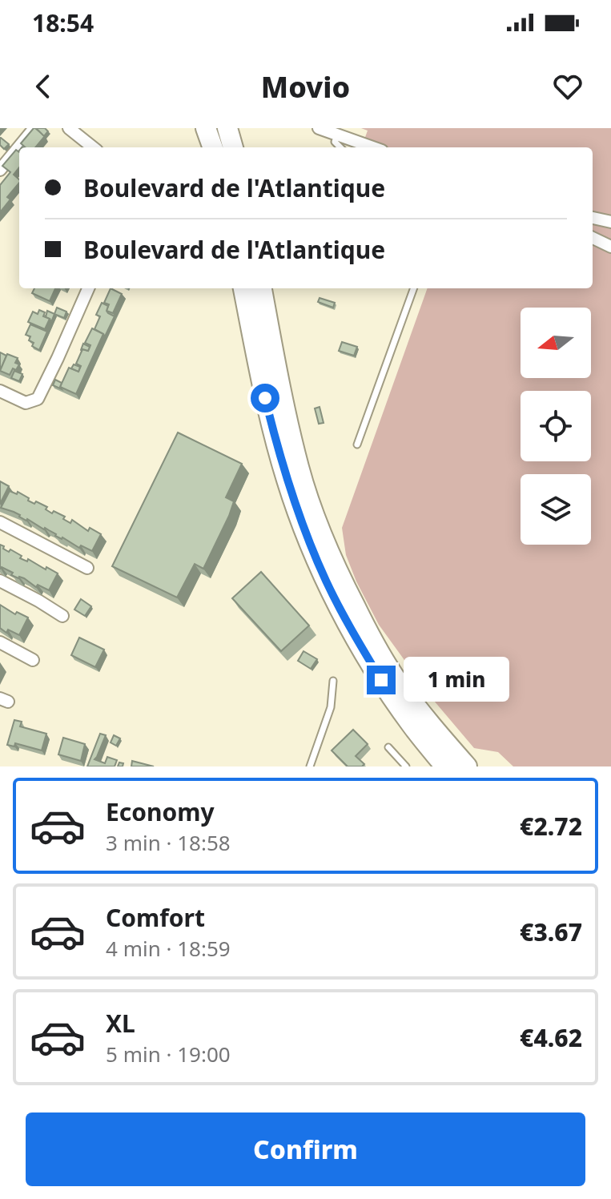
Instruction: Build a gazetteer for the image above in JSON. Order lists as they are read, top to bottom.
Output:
{
  "north": "left",
  "page": {
    "status": "18:54",
    "header": "Movio",
    "banner": ["Boulevard de l'Atlantique", "Boulevard de l'Atlantique"],
    "bubble": "1 min",
    "list": [
      {
        "name": "Economy",
        "note": "3 min · 18:58",
        "value": "€2.72"
      },
      {
        "name": "Comfort",
        "note": "4 min · 18:59",
        "value": "€3.67"
      },
      {
        "name": "XL",
        "note": "5 min · 19:00",
        "value": "€4.62"
      }
    ],
    "buttons": "Confirm"
  }
}
